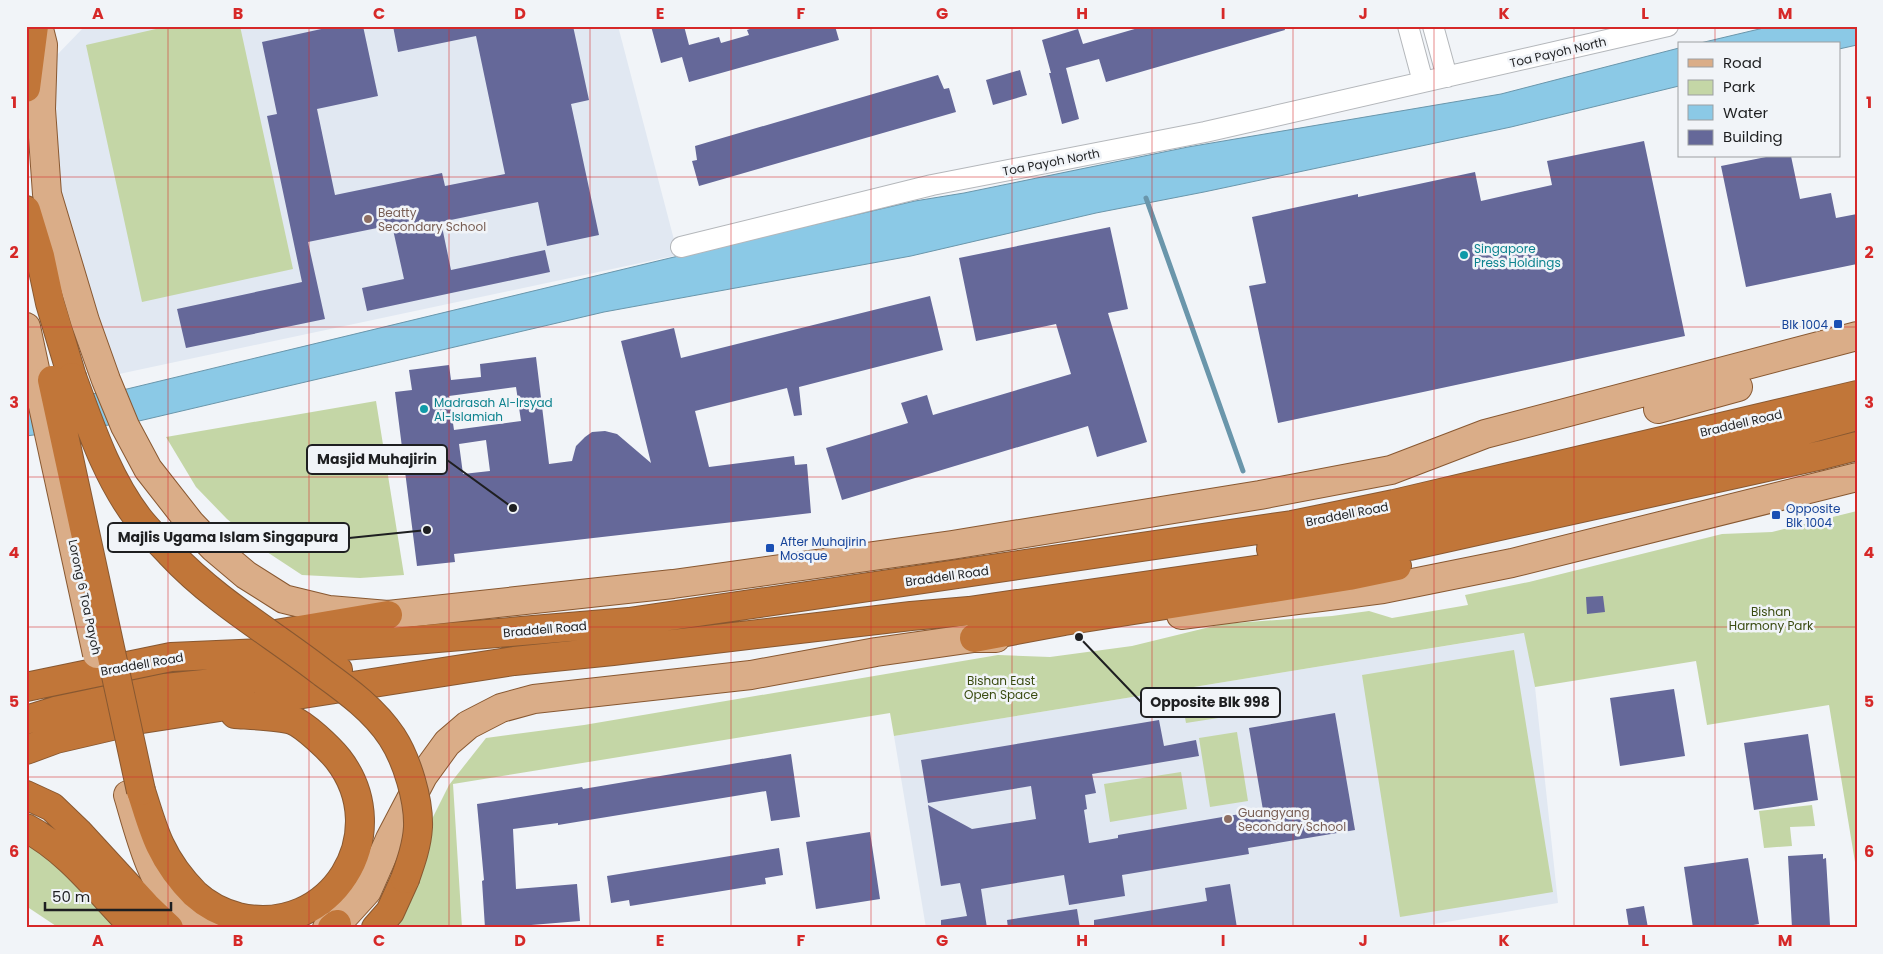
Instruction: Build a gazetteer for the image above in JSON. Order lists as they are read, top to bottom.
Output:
{
  "streets": {
    "highway": ["Braddell Road"],
    "street": ["Toa Payoh North"]
  },
  "parks": ["Bishan Harmony Park", "Bishan East Open Space"],
  "places": {
    "other": [
      "Beatty Secondary School",
      "Singapore Press Holdings",
      "Madrasah Al-Irsyad Al-Islamiah",
      "Masjid Muhajirin",
      "Majlis Ugama Islam Singapura",
      "Opposite Blk 998",
      "Guangyang Secondary School"
    ],
    "transit": ["Blk 1004", "Opposite Blk 1004", "After Muhajirin Mosque"]
  },
  "legend": [
    "Road",
    "Park",
    "Water",
    "Building"
  ],
  "scale_bar": "50 m",
  "grid": {
    "columns": [
      "A",
      "B",
      "C",
      "D",
      "E",
      "F",
      "G",
      "H",
      "I",
      "J",
      "K",
      "L",
      "M"
    ],
    "rows": [
      "1",
      "2",
      "3",
      "4",
      "5",
      "6"
    ]
  }
}
